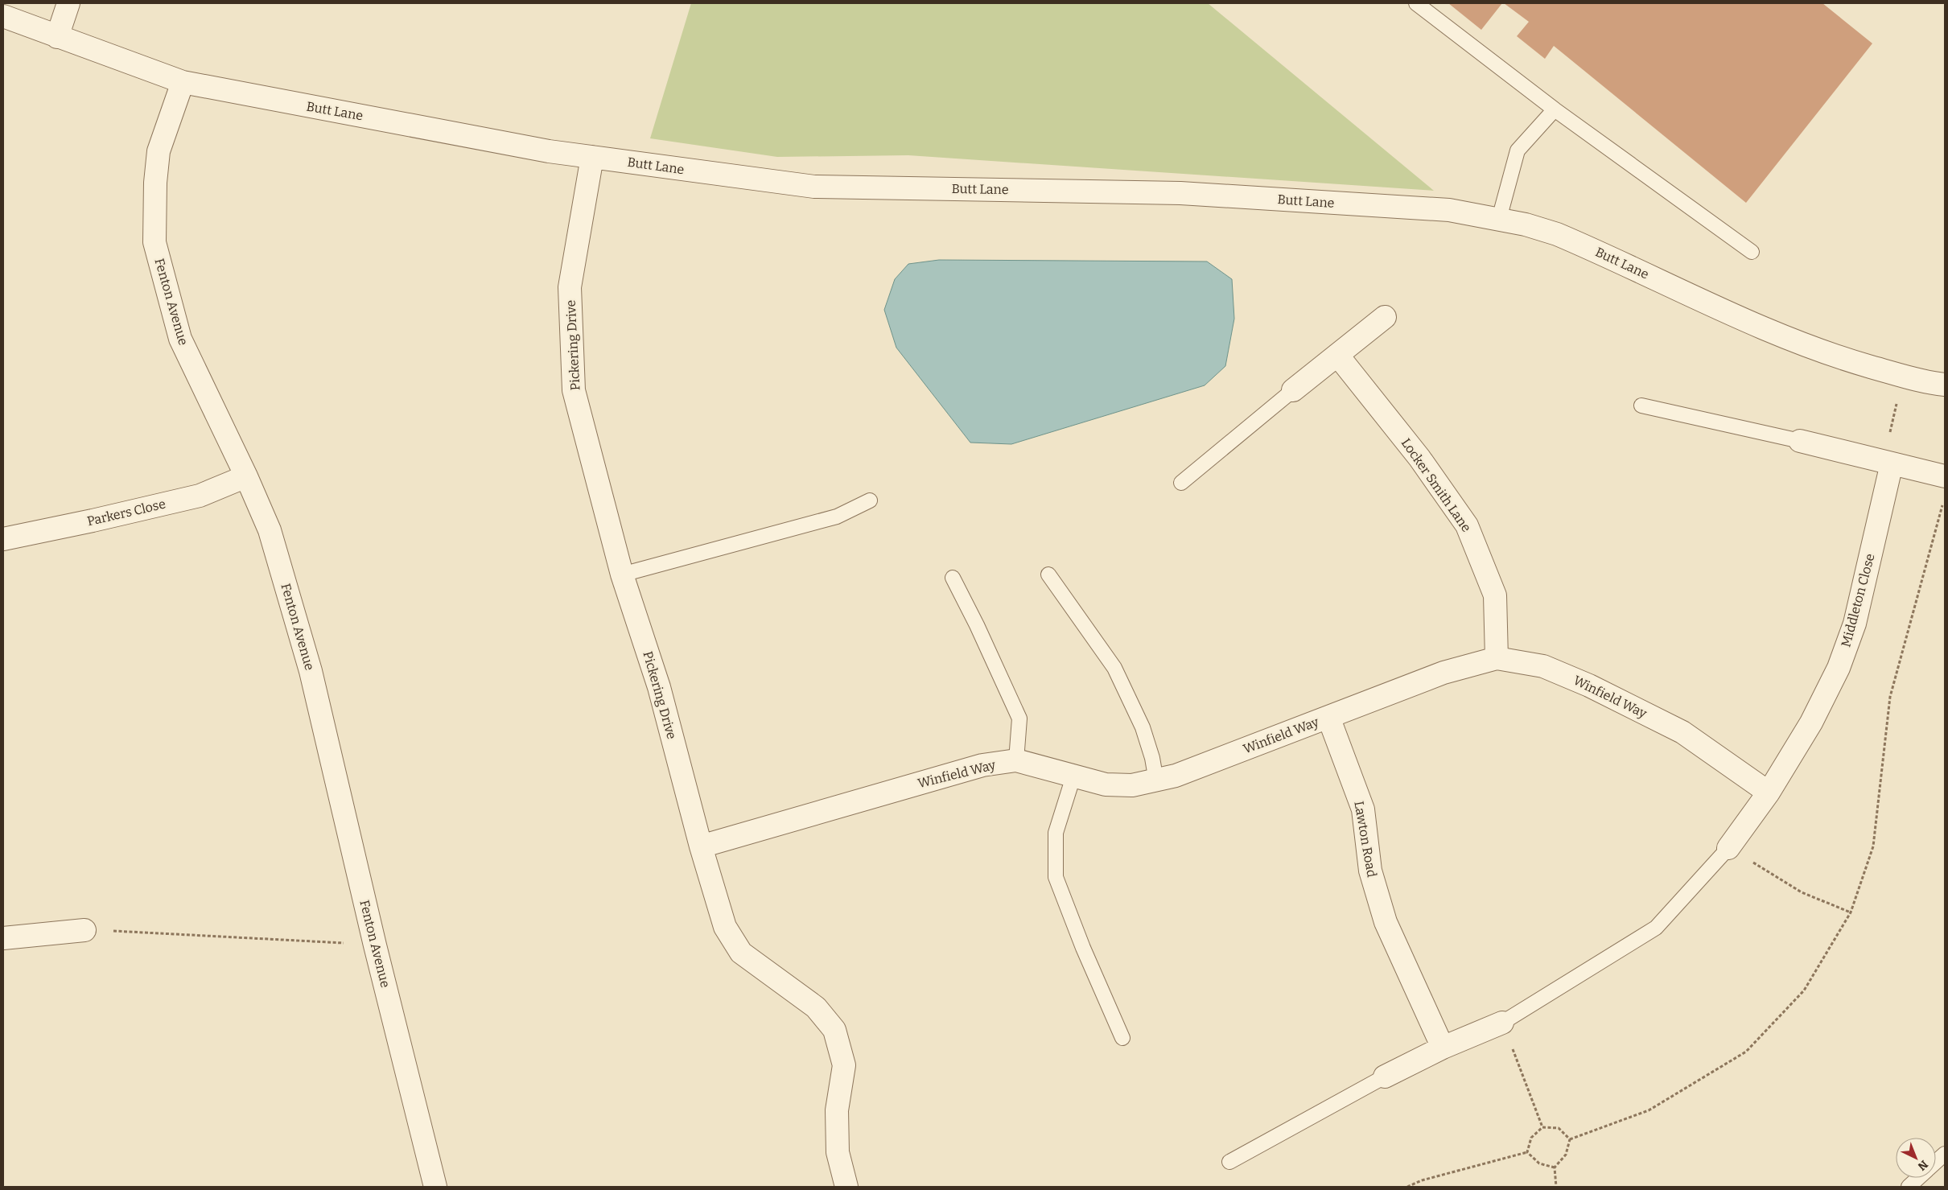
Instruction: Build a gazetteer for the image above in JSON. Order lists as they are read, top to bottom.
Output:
{
  "streets": {
    "street": [
      "Butt Lane",
      "Fenton Avenue",
      "Pickering Drive",
      "Locker Smith Lane",
      "Parkers Close",
      "Middleton Close",
      "Winfield Way",
      "Lawton Road"
    ]
  },
  "crossings": [
    ["Butt Lane", "Fenton Avenue"],
    ["Butt Lane", "Pickering Drive"],
    ["Fenton Avenue", "Parkers Close"],
    ["Pickering Drive", "Winfield Way"],
    ["Locker Smith Lane", "Winfield Way"],
    ["Middleton Close", "Winfield Way"],
    ["Winfield Way", "Lawton Road"]
  ],
  "north": "bottom right"
}
